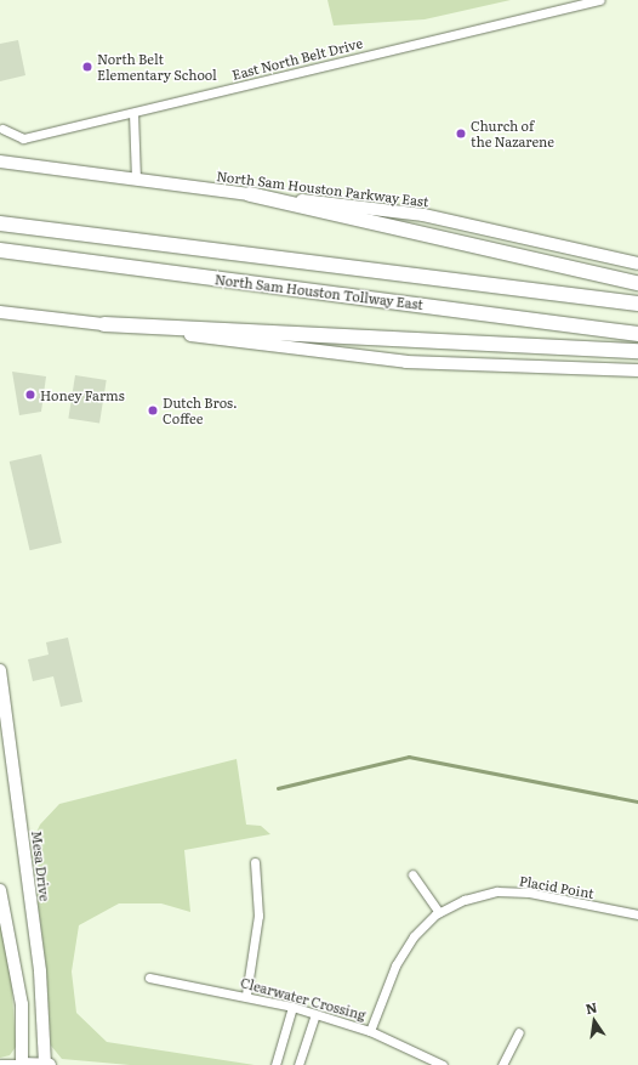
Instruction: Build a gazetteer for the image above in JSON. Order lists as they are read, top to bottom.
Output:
{
  "streets": {
    "highway": ["North Sam Houston Tollway East"],
    "main road": ["North Sam Houston Parkway East", "Mesa Drive"],
    "street": ["East North Belt Drive", "Placid Point", "Clearwater Crossing"]
  },
  "crossings": [
    ["Placid Point", "Clearwater Crossing"]
  ],
  "places": [
    "North Belt Elementary School",
    "Church of the Nazarene",
    "Honey Farms",
    "Dutch Bros. Coffee"
  ],
  "north": "top"
}
